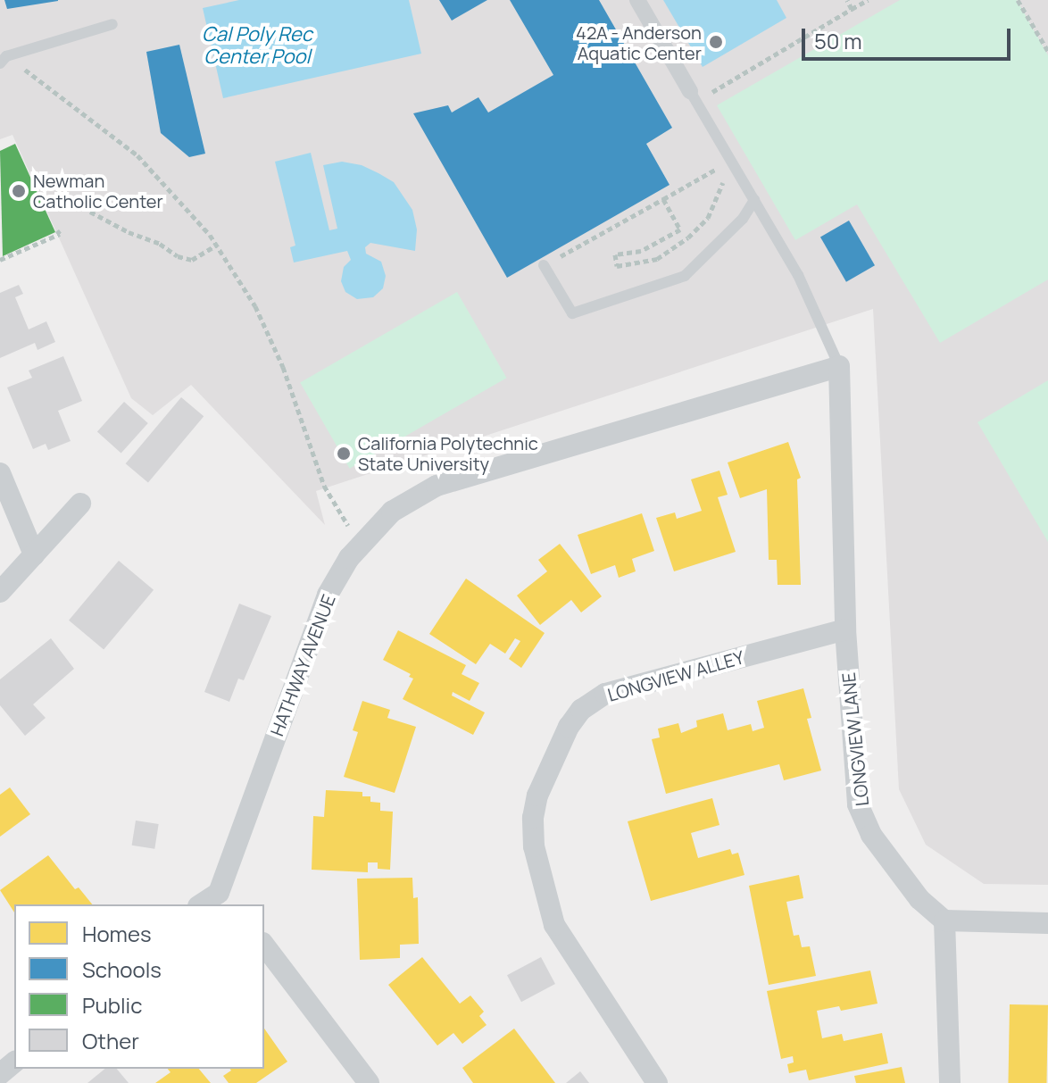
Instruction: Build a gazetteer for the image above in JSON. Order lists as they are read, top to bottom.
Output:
{
  "streets": {
    "street": ["HATHWAY AVENUE", "LONGVIEW ALLEY", "LONGVIEW LANE"]
  },
  "crossings": [
    ["HATHWAY AVENUE", "LONGVIEW LANE"],
    ["LONGVIEW ALLEY", "LONGVIEW LANE"]
  ],
  "water": ["Cal Poly Rec Center Pool"],
  "places": ["42A - Anderson Aquatic Center", "Newman Catholic Center", "California Polytechnic State University"],
  "legend": [
    "Homes",
    "Schools",
    "Public",
    "Other"
  ],
  "scale_bar": "50 m"
}
